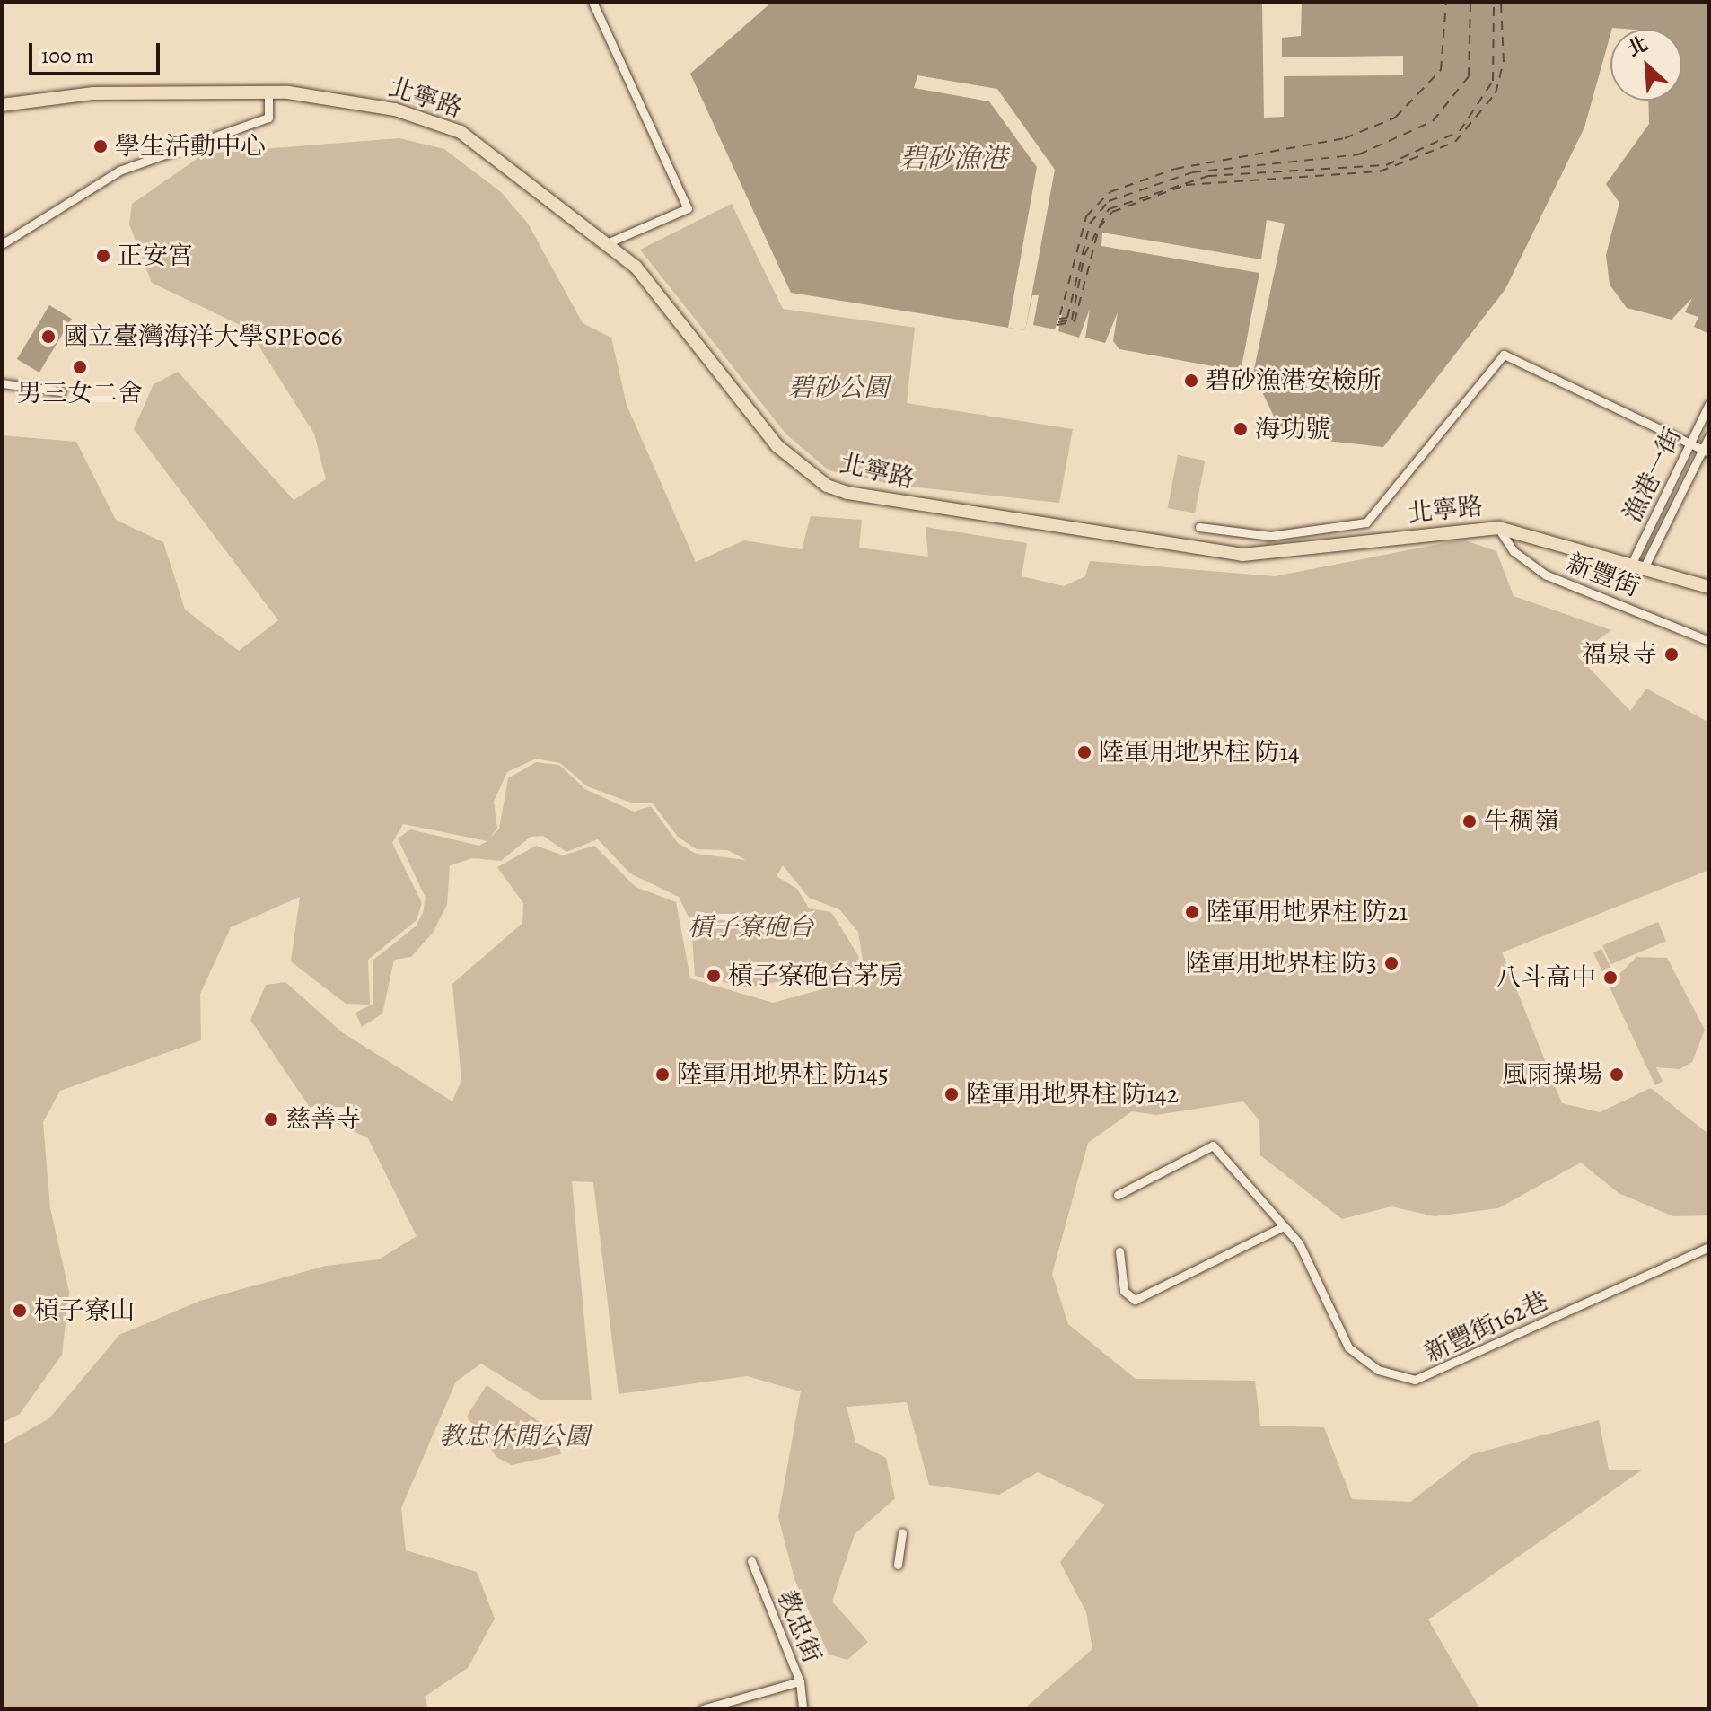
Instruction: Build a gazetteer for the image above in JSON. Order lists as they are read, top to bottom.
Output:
{
  "streets": {
    "main road": ["北寧路"],
    "street": [
      "漁港一街",
      "新豐街",
      "新豐街162巷",
      "教忠街"
    ]
  },
  "crossings": [
    ["北寧路", "漁港一街"],
    ["北寧路", "新豐街"]
  ],
  "water": ["碧砂漁港"],
  "parks": ["碧砂公園", "槓子寮砲台", "教忠休閒公園"],
  "places": [
    "學生活動中心",
    "正安宮",
    "國立臺灣海洋大學SPF006",
    "男三女二舍",
    "碧砂漁港安檢所",
    "海功號",
    "福泉寺",
    "陸軍用地界柱 防14",
    "牛稠嶺",
    "陸軍用地界柱 防21",
    "陸軍用地界柱 防3",
    "槓子寮砲台茅房",
    "八斗高中",
    "陸軍用地界柱 防145",
    "風雨操場",
    "陸軍用地界柱 防142",
    "慈善寺",
    "槓子寮山"
  ],
  "scale_bar": "100 m",
  "north": "top left"
}
